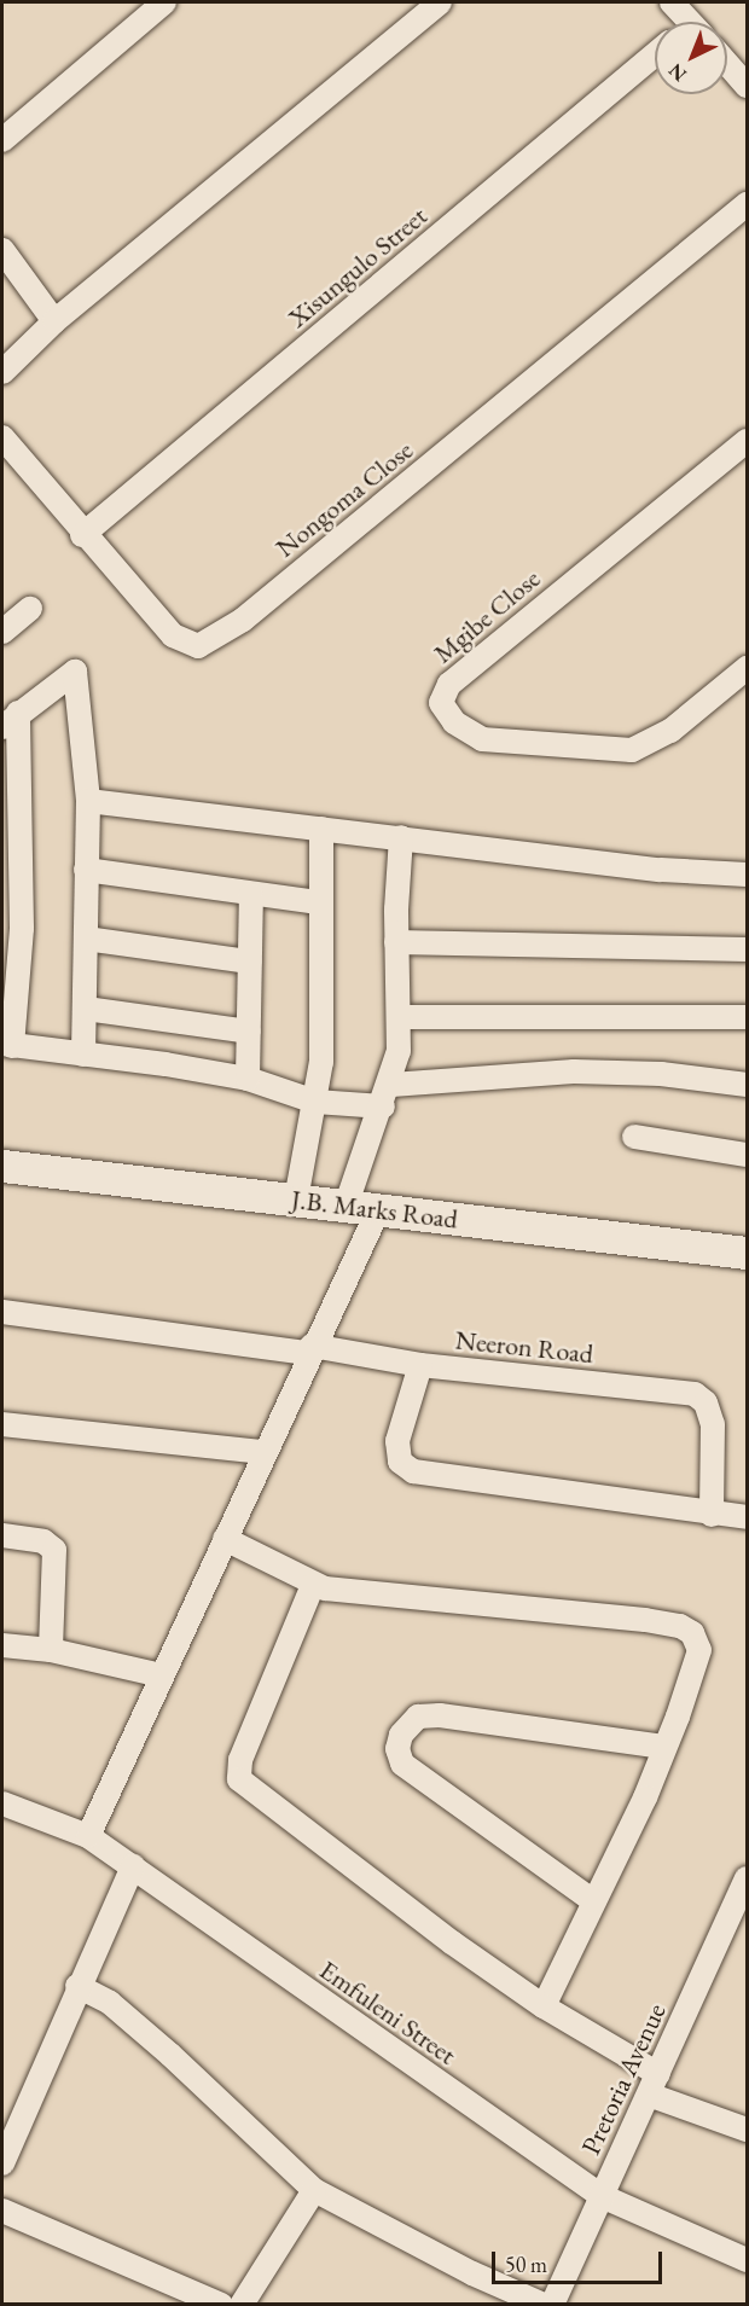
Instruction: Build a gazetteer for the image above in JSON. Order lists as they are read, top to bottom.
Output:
{
  "streets": {
    "street": [
      "Xisungulo Street",
      "Nongoma Close",
      "Mgibe Close",
      "J.B. Marks Road",
      "Neeron Road",
      "Emfuleni Street",
      "Pretoria Avenue"
    ]
  },
  "crossings": [
    ["Xisungulo Street", "Nongoma Close"],
    ["Emfuleni Street", "Pretoria Avenue"]
  ],
  "scale_bar": "50 m",
  "north": "bottom left"
}
